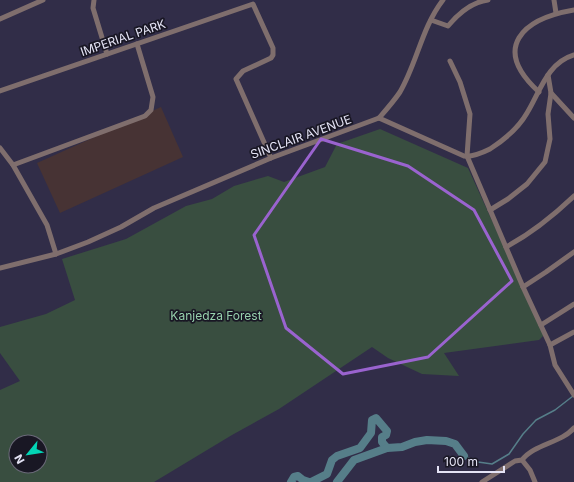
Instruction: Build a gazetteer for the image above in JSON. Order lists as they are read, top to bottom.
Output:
{
  "streets": {
    "street": ["IMPERIAL PARK", "SINCLAIR AVENUE"]
  },
  "crossings": [
    ["IMPERIAL PARK", "SINCLAIR AVENUE"]
  ],
  "parks": ["Kanjedza Forest"],
  "scale_bar": "100 m",
  "north": "bottom left"
}
